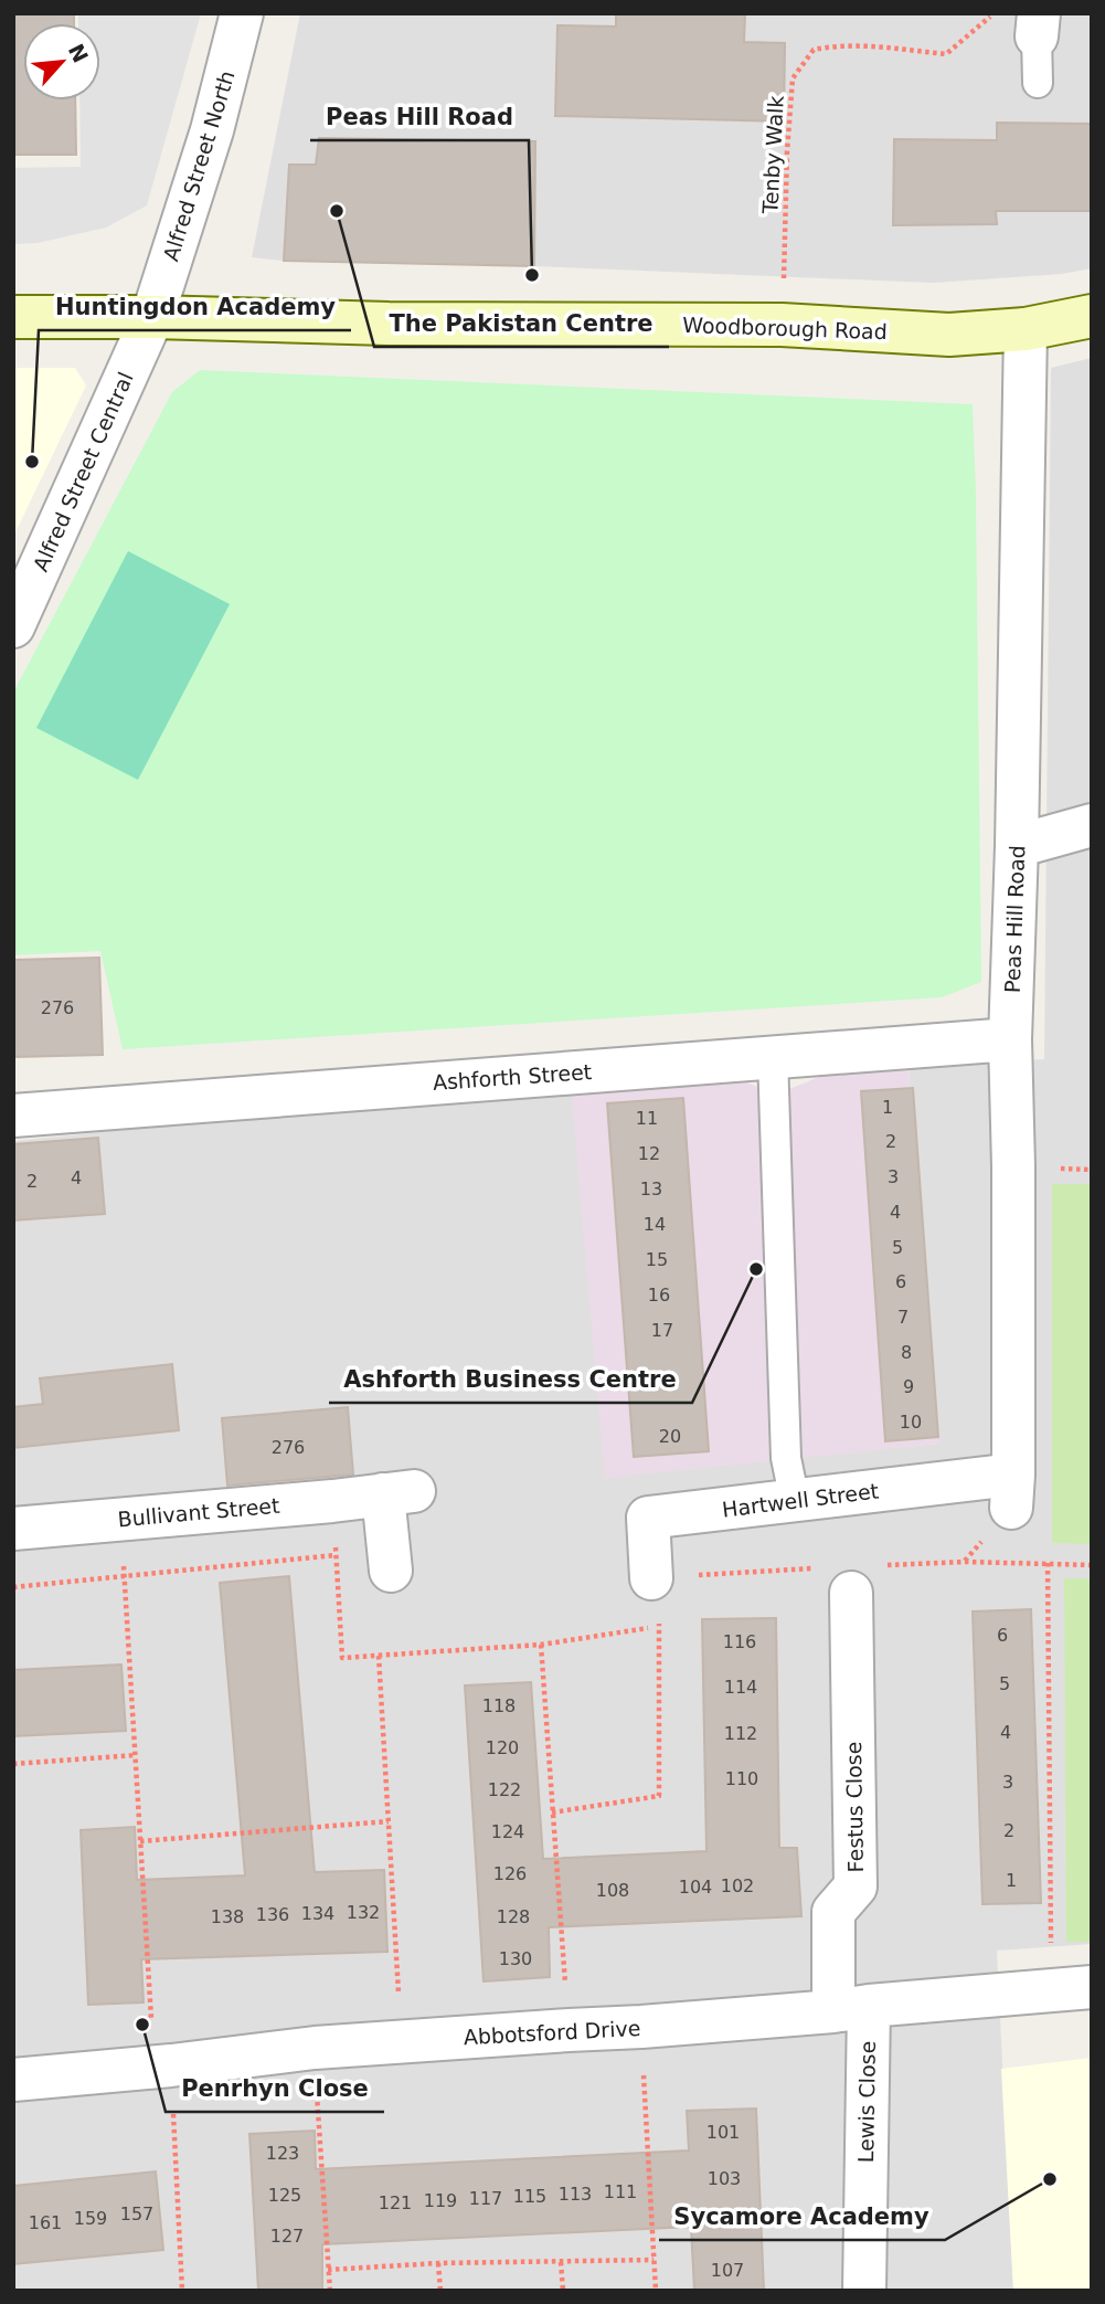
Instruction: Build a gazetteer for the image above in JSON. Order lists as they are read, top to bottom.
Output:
{
  "streets": {
    "main road": ["Woodborough Road"],
    "street": [
      "Alfred Street North",
      "Alfred Street Central",
      "Peas Hill Road",
      "Ashforth Street",
      "Hartwell Street",
      "Bullivant Street",
      "Festus Close",
      "Abbotsford Drive",
      "Lewis Close"
    ],
    "path": ["Tenby Walk"]
  },
  "crossings": [
    ["Tenby Walk", "Woodborough Road"],
    ["Alfred Street North", "Woodborough Road"],
    ["Alfred Street North", "Alfred Street Central"],
    ["Woodborough Road", "Alfred Street Central"],
    ["Woodborough Road", "Peas Hill Road"],
    ["Peas Hill Road", "Ashforth Street"],
    ["Peas Hill Road", "Hartwell Street"],
    ["Festus Close", "Abbotsford Drive"],
    ["Festus Close", "Lewis Close"],
    ["Abbotsford Drive", "Lewis Close"]
  ],
  "places": [
    "The Pakistan Centre",
    "Peas Hill Road",
    "Huntingdon Academy",
    "Ashforth Business Centre",
    "Penrhyn Close",
    "Sycamore Academy"
  ],
  "house_numbers": [
    "276",
    "1",
    "11",
    "2",
    "12",
    "3",
    "4",
    "2",
    "13",
    "4",
    "14",
    "5",
    "15",
    "6",
    "16",
    "7",
    "17",
    "8",
    "9",
    "10",
    "20",
    "276",
    "6",
    "116",
    "5",
    "114",
    "118",
    "4",
    "112",
    "120",
    "110",
    "3",
    "122",
    "2",
    "124",
    "126",
    "1",
    "102",
    "104",
    "108",
    "132",
    "134",
    "136",
    "138",
    "128",
    "130",
    "101",
    "123",
    "103",
    "111",
    "113",
    "125",
    "115",
    "117",
    "119",
    "121",
    "157",
    "159",
    "161",
    "127",
    "107"
  ],
  "north": "top right"
}
